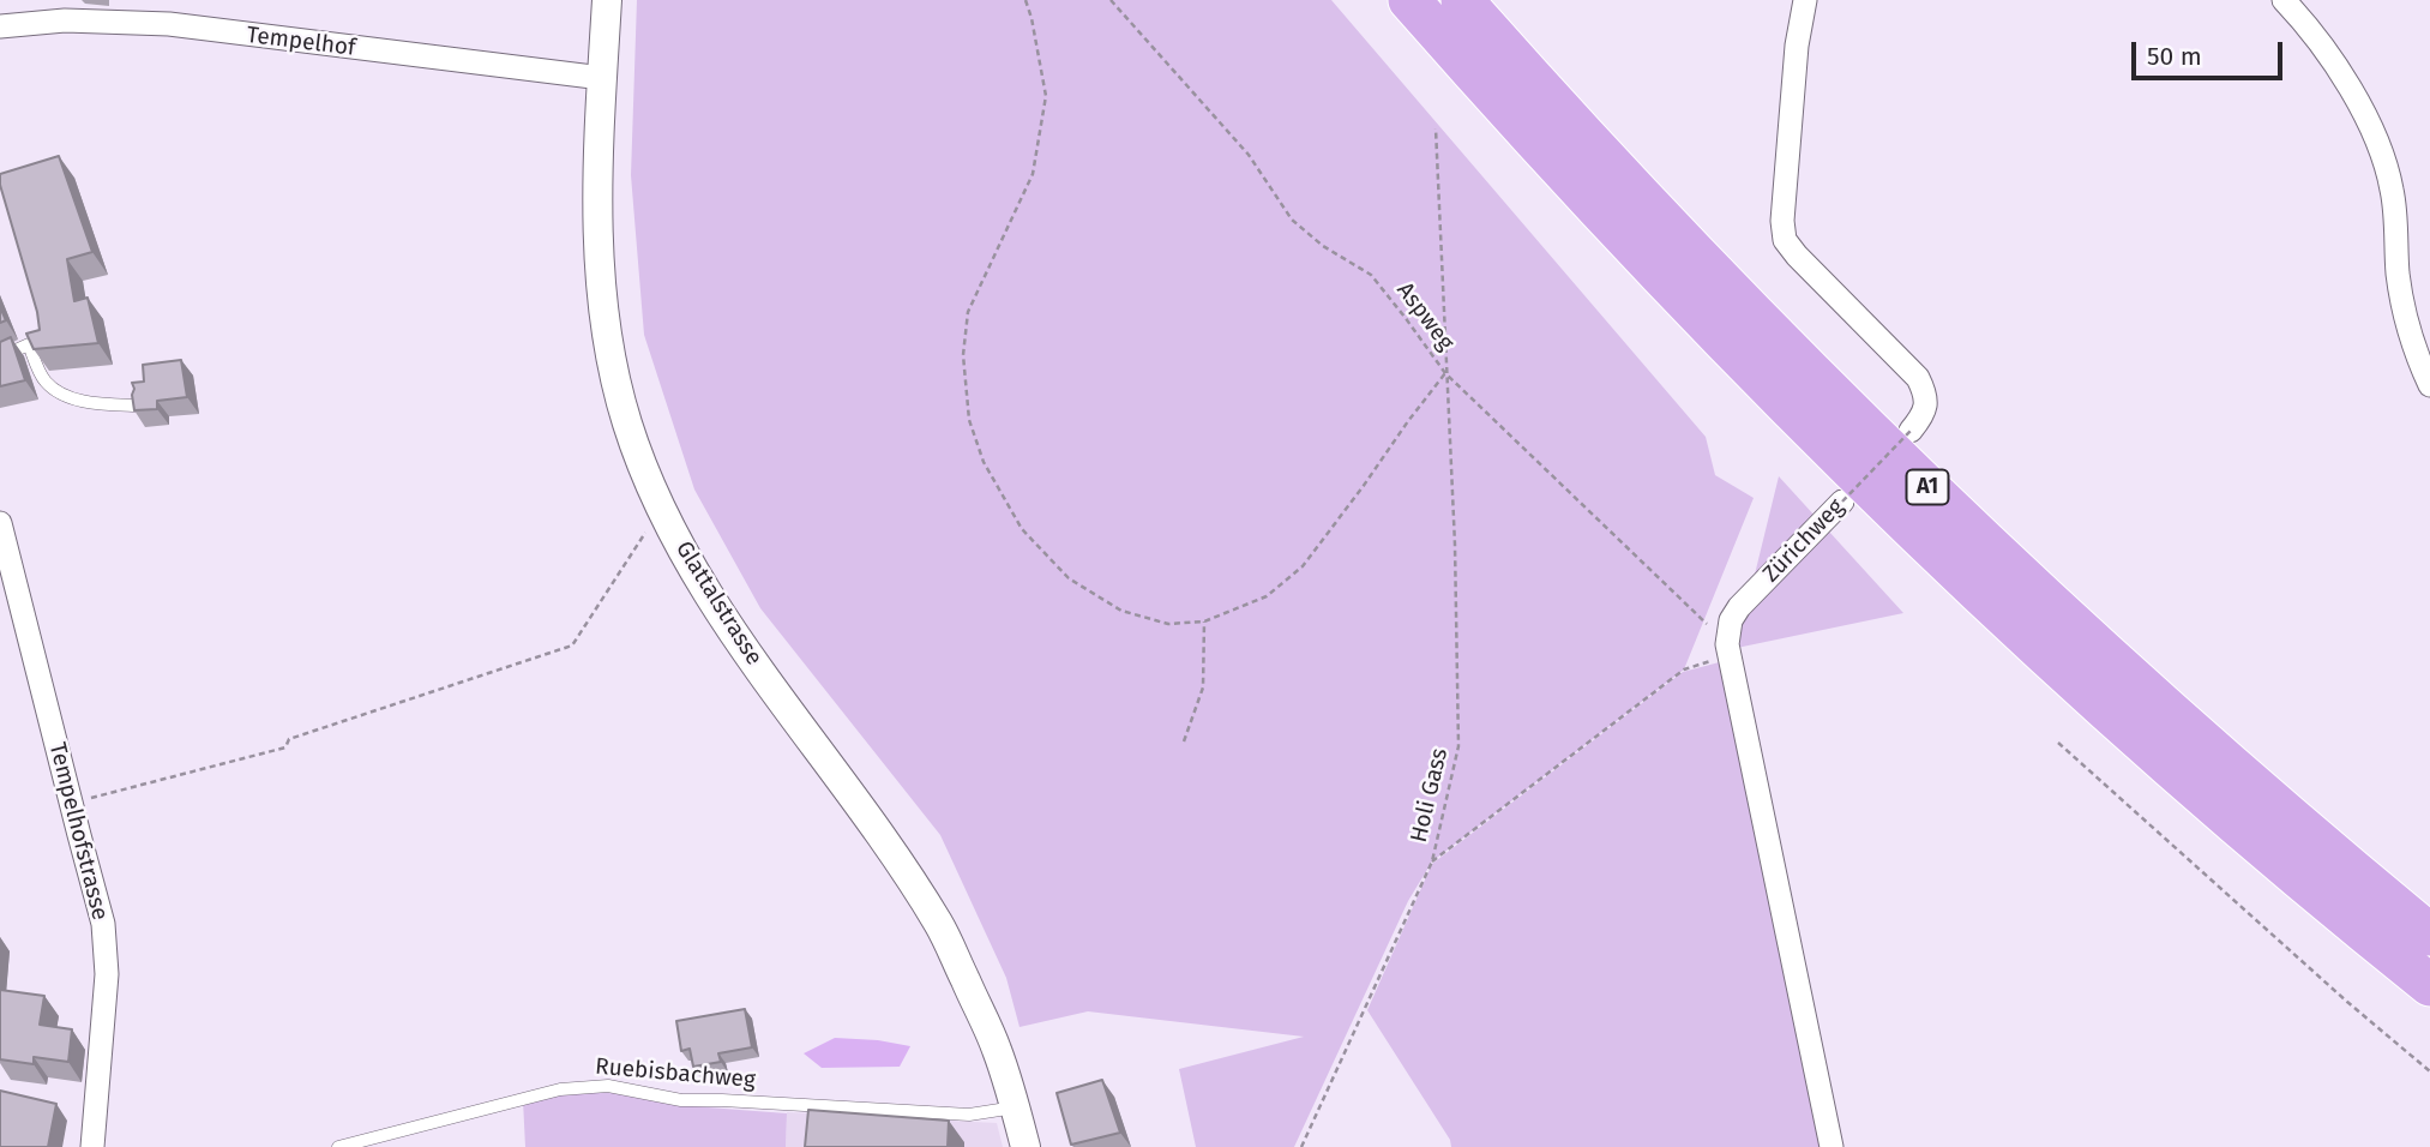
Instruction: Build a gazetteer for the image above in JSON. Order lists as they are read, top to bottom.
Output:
{
  "streets": {
    "highway": ["A1"],
    "street": [
      "Tempelhof",
      "Zürichweg",
      "Glattalstrasse",
      "Tempelhofstrasse"
    ],
    "lane": ["Ruebisbachweg"],
    "path": ["Aspweg", "Holi Gass"]
  },
  "crossings": [
    ["Tempelhof", "Glattalstrasse"],
    ["Aspweg", "Zürichweg"],
    ["Aspweg", "Holi Gass"],
    ["Glattalstrasse", "Ruebisbachweg"]
  ],
  "scale_bar": "50 m"
}
